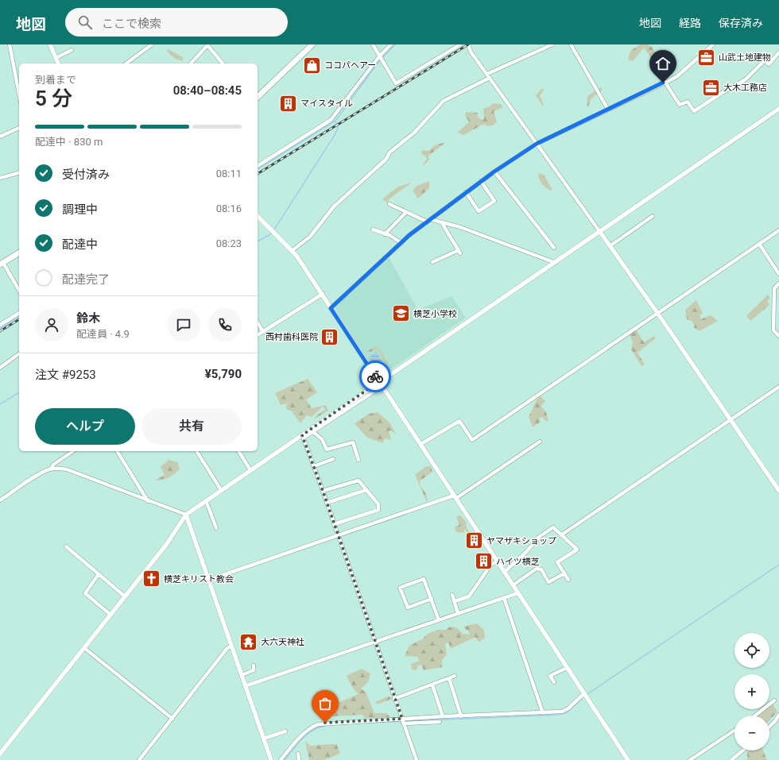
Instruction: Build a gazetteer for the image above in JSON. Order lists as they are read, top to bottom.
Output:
{
  "places": {
    "office": ["山武土地建物", "大木工務店"],
    "shop": ["ココパヘアー"],
    "building": [
      "マイスタイル",
      "西村歯科医院",
      "ヤマザキショップ",
      "ハイツ横芝"
    ],
    "school or university": ["横芝小学校"],
    "church": ["横芝キリスト教会"],
    "temple": ["大六天神社"]
  },
  "page": {
    "header": "地図",
    "search": "ここで検索",
    "nav": ["地図", "経路", "保存済み"],
    "heading": ["5 分", "到着まで", "08:40–08:45"],
    "panel": [
      "鈴木",
      "配達員 · 4.9",
      "注文 #9253",
      "¥5,790"
    ],
    "bar": "配達中 · 830 m",
    "list": [
      ["受付済み", "08:11"],
      ["調理中", "08:16"],
      ["配達中", "08:23"],
      "配達完了"
    ],
    "buttons": ["ヘルプ", "共有"],
    "map_buttons": ["+", "−"]
  }
}
